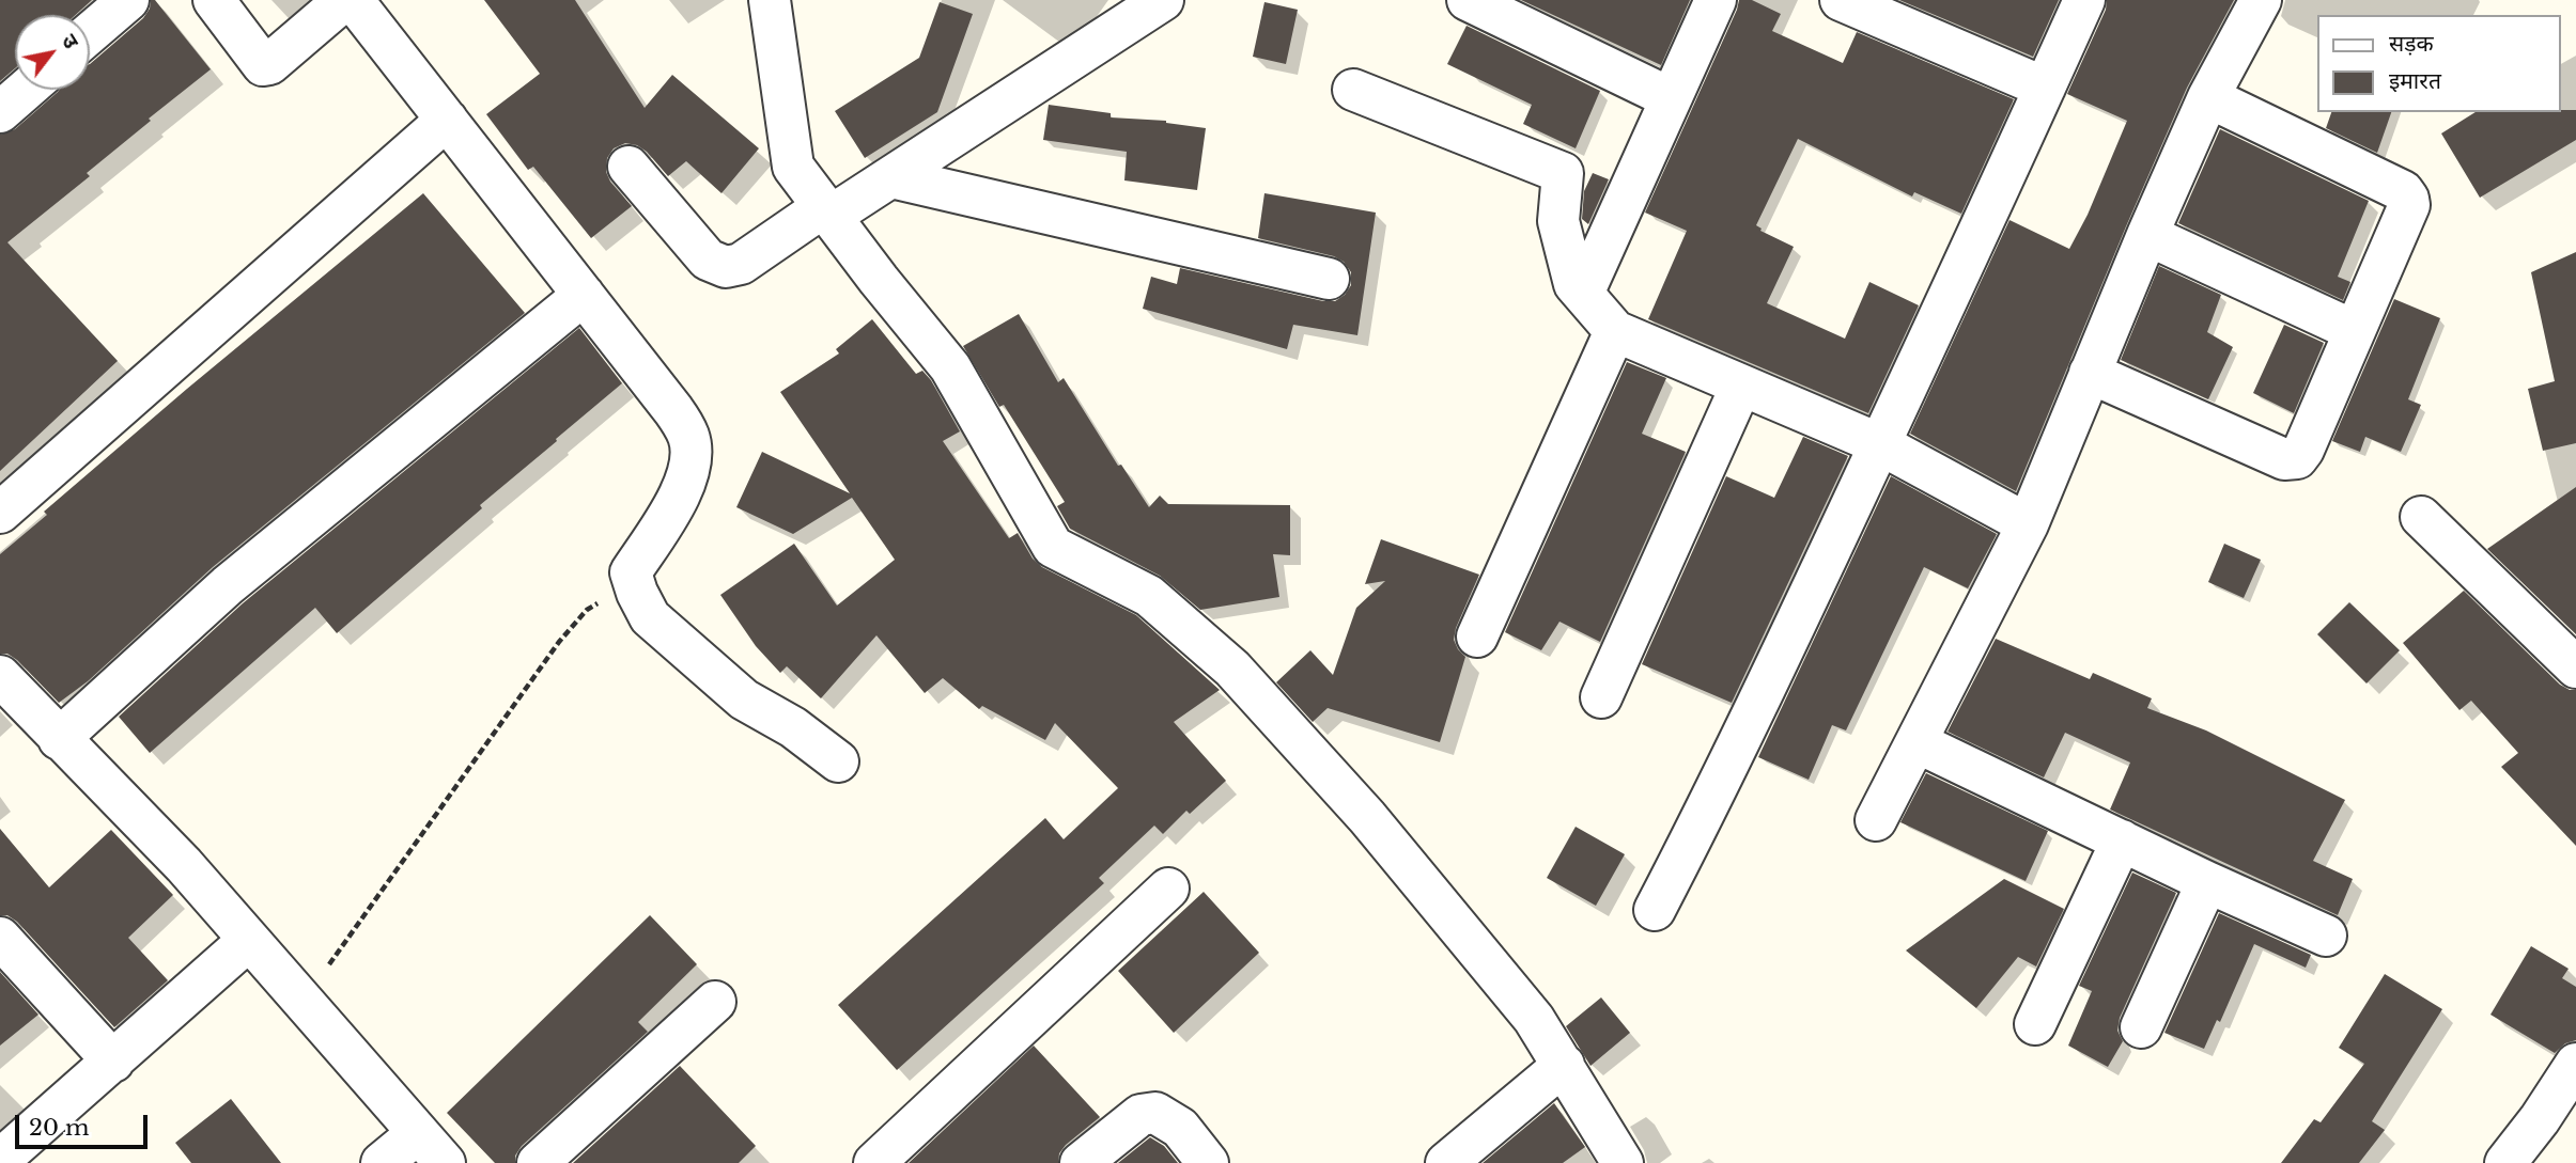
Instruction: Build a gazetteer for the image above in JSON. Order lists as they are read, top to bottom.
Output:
{
  "legend": ["सड़क", "इमारत"],
  "scale_bar": "20 m",
  "north": "top right"
}
